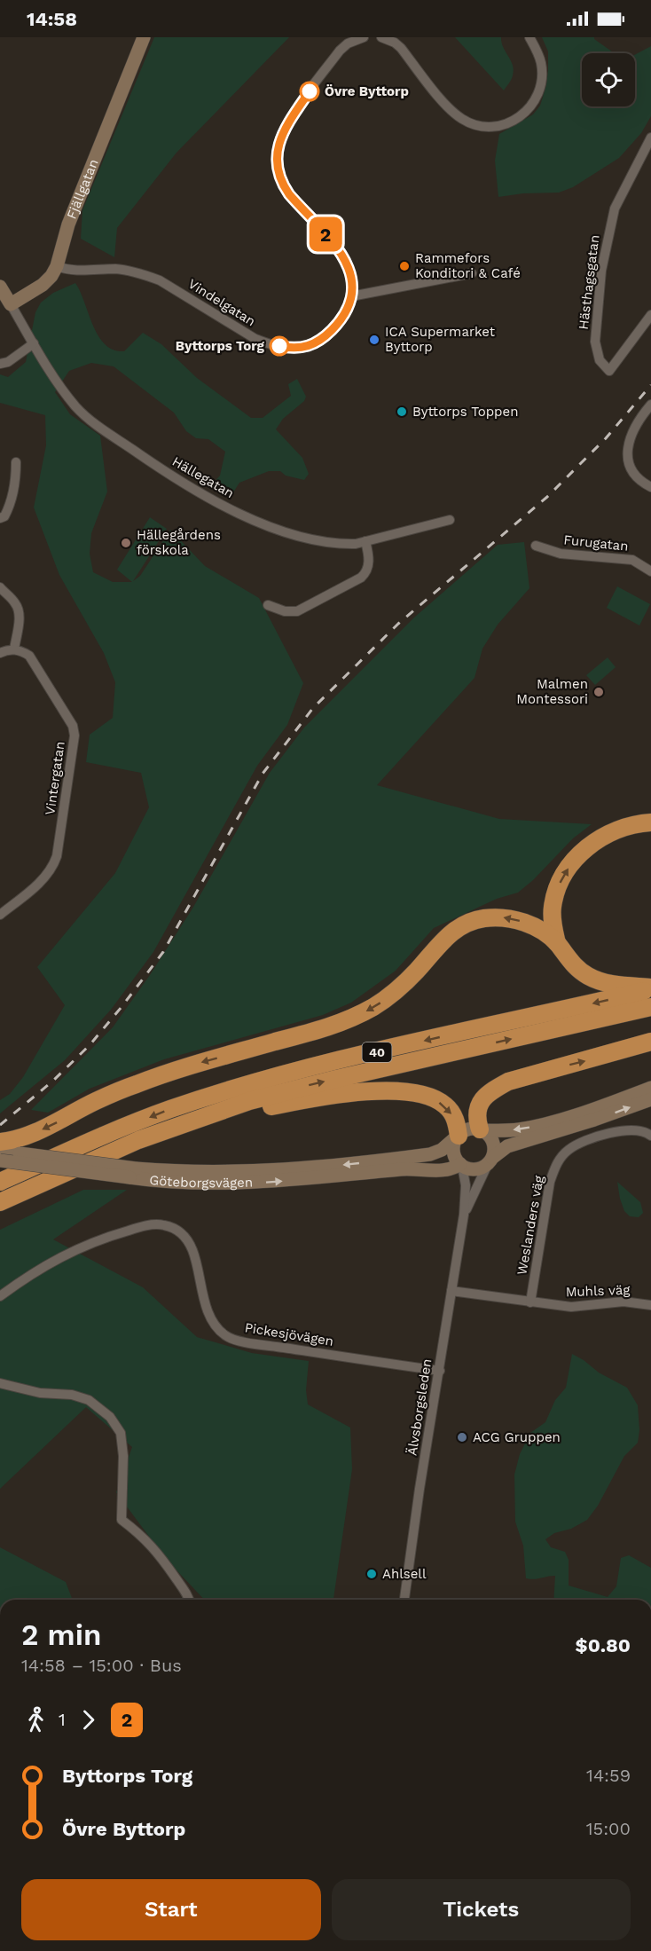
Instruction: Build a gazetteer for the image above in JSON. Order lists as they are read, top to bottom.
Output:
{
  "streets": {
    "highway": ["40"],
    "main road": ["Fjällgatan", "Göteborgsvägen"],
    "street": [
      "Hästhagsgatan",
      "Vindelgatan",
      "Hällegatan",
      "Furugatan",
      "Vintergatan",
      "Weslanders väg",
      "Muhls väg",
      "Pickesjövägen",
      "Älvsborgsleden"
    ]
  },
  "crossings": [
    ["Fjällgatan", "Vindelgatan"],
    ["Fjällgatan", "Hällegatan"],
    ["Göteborgsvägen", "Älvsborgsleden"],
    ["Weslanders väg", "Muhls väg"],
    ["Muhls väg", "Älvsborgsleden"],
    ["Pickesjövägen", "Älvsborgsleden"]
  ],
  "places": [
    "Övre Byttorp",
    "Rammefors Konditori & Café",
    "ICA Supermarket Byttorp",
    "Byttorps Torg",
    "Byttorps Toppen",
    "Hällegårdens förskola",
    "Malmen Montessori",
    "ACG Gruppen",
    "Ahlsell"
  ],
  "lines": ["bus line 2"],
  "page": {
    "status": "14:58",
    "on_map": "2",
    "heading": ["2 min", "14:58 – 15:00 · Bus", "$0.80"],
    "legs": ["1", "2"],
    "list": [
      {
        "name": "Byttorps Torg",
        "value": "14:59"
      },
      {
        "name": "Övre Byttorp",
        "value": "15:00"
      }
    ],
    "buttons": ["Start", "Tickets"]
  }
}
